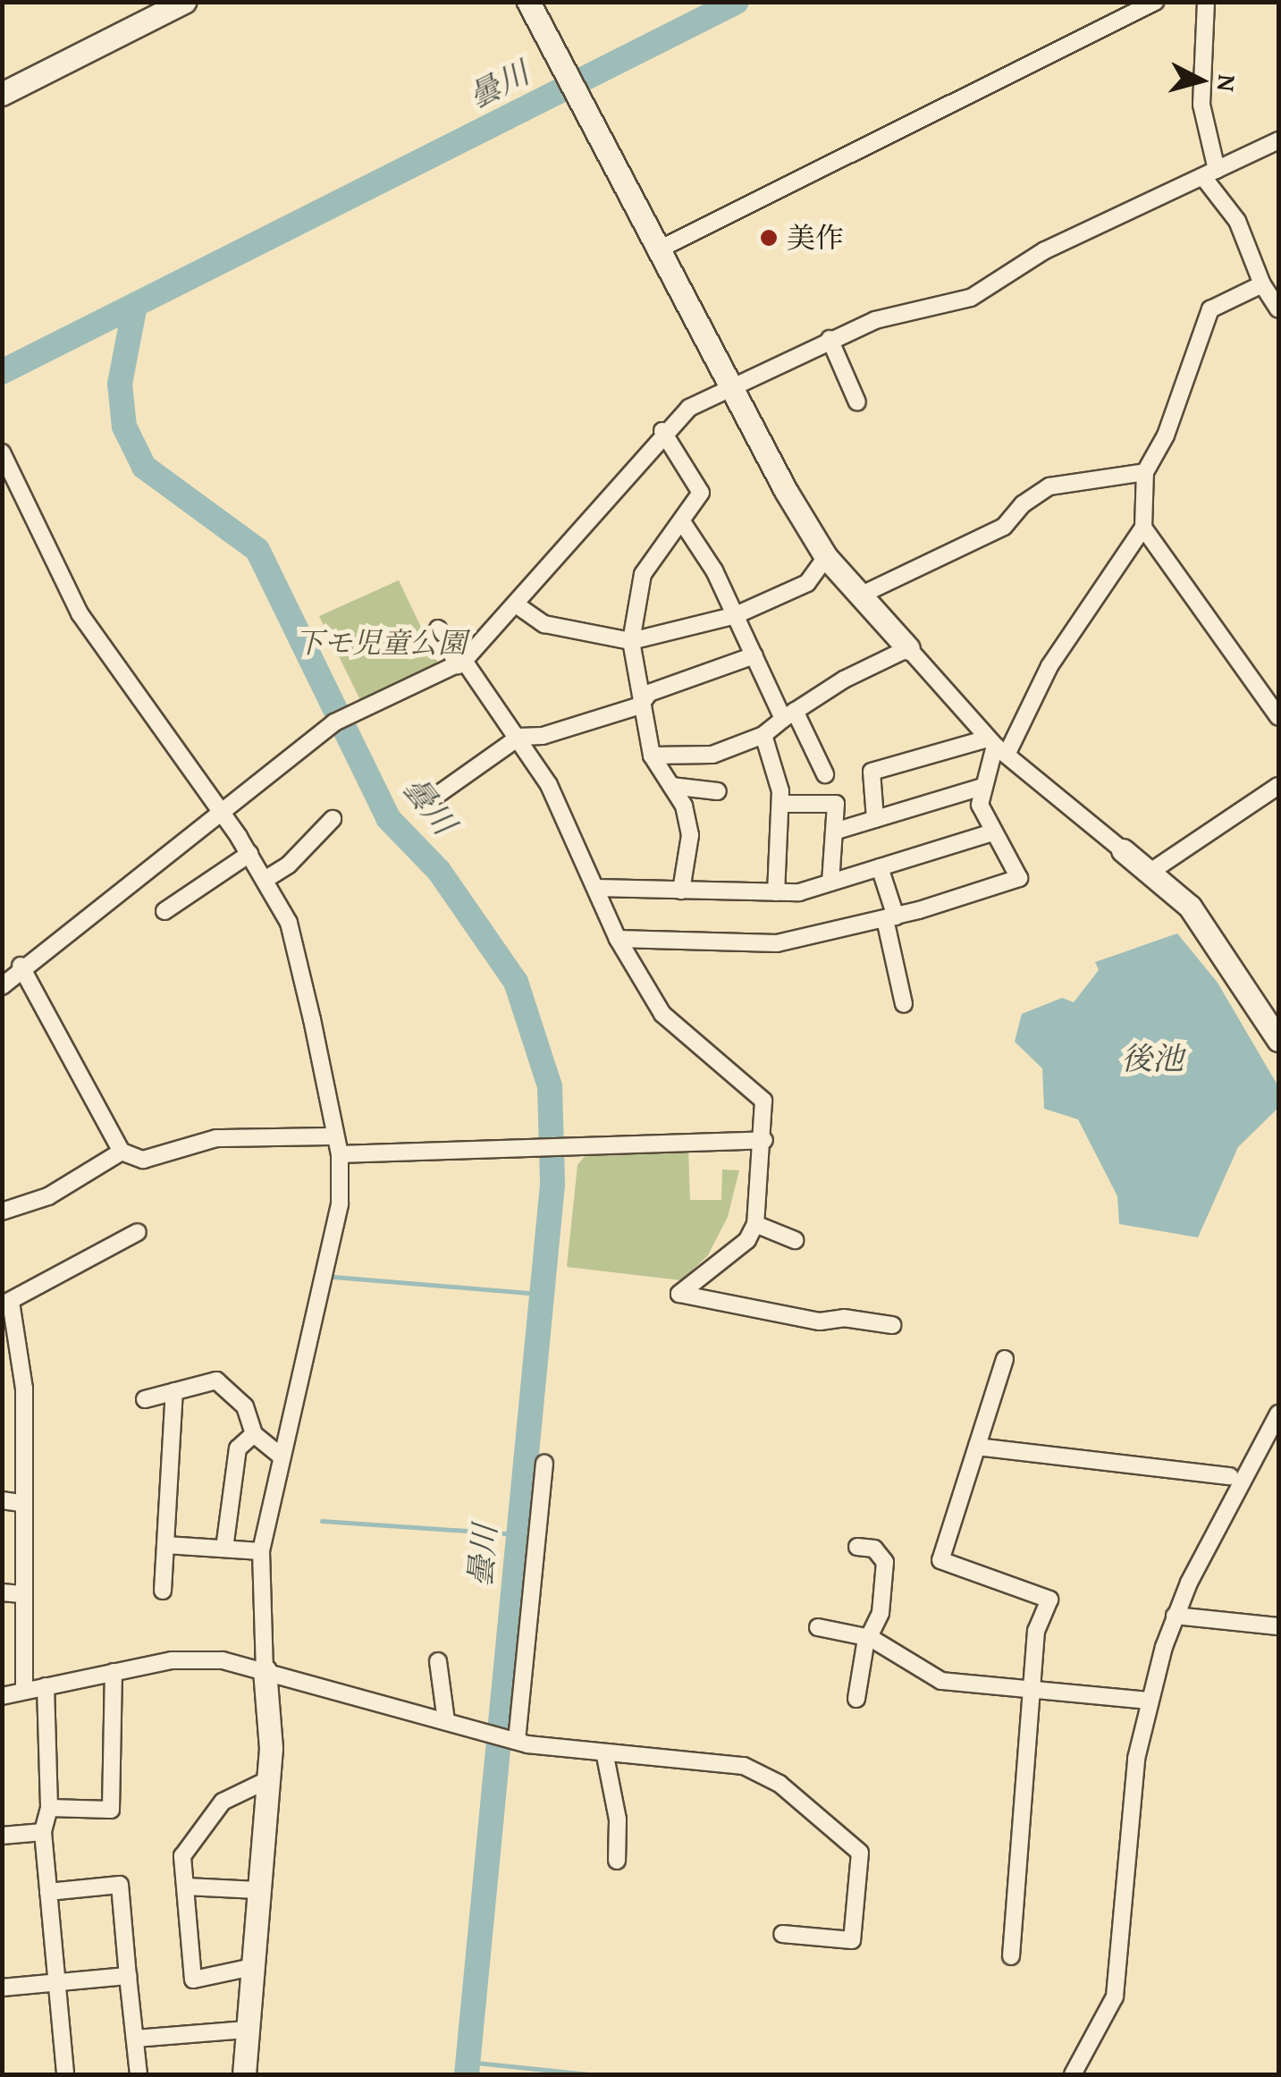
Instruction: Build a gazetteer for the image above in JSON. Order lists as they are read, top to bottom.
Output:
{
  "water": ["曇川", "後池"],
  "parks": ["下モ児童公園"],
  "places": ["美作"],
  "north": "right"
}
